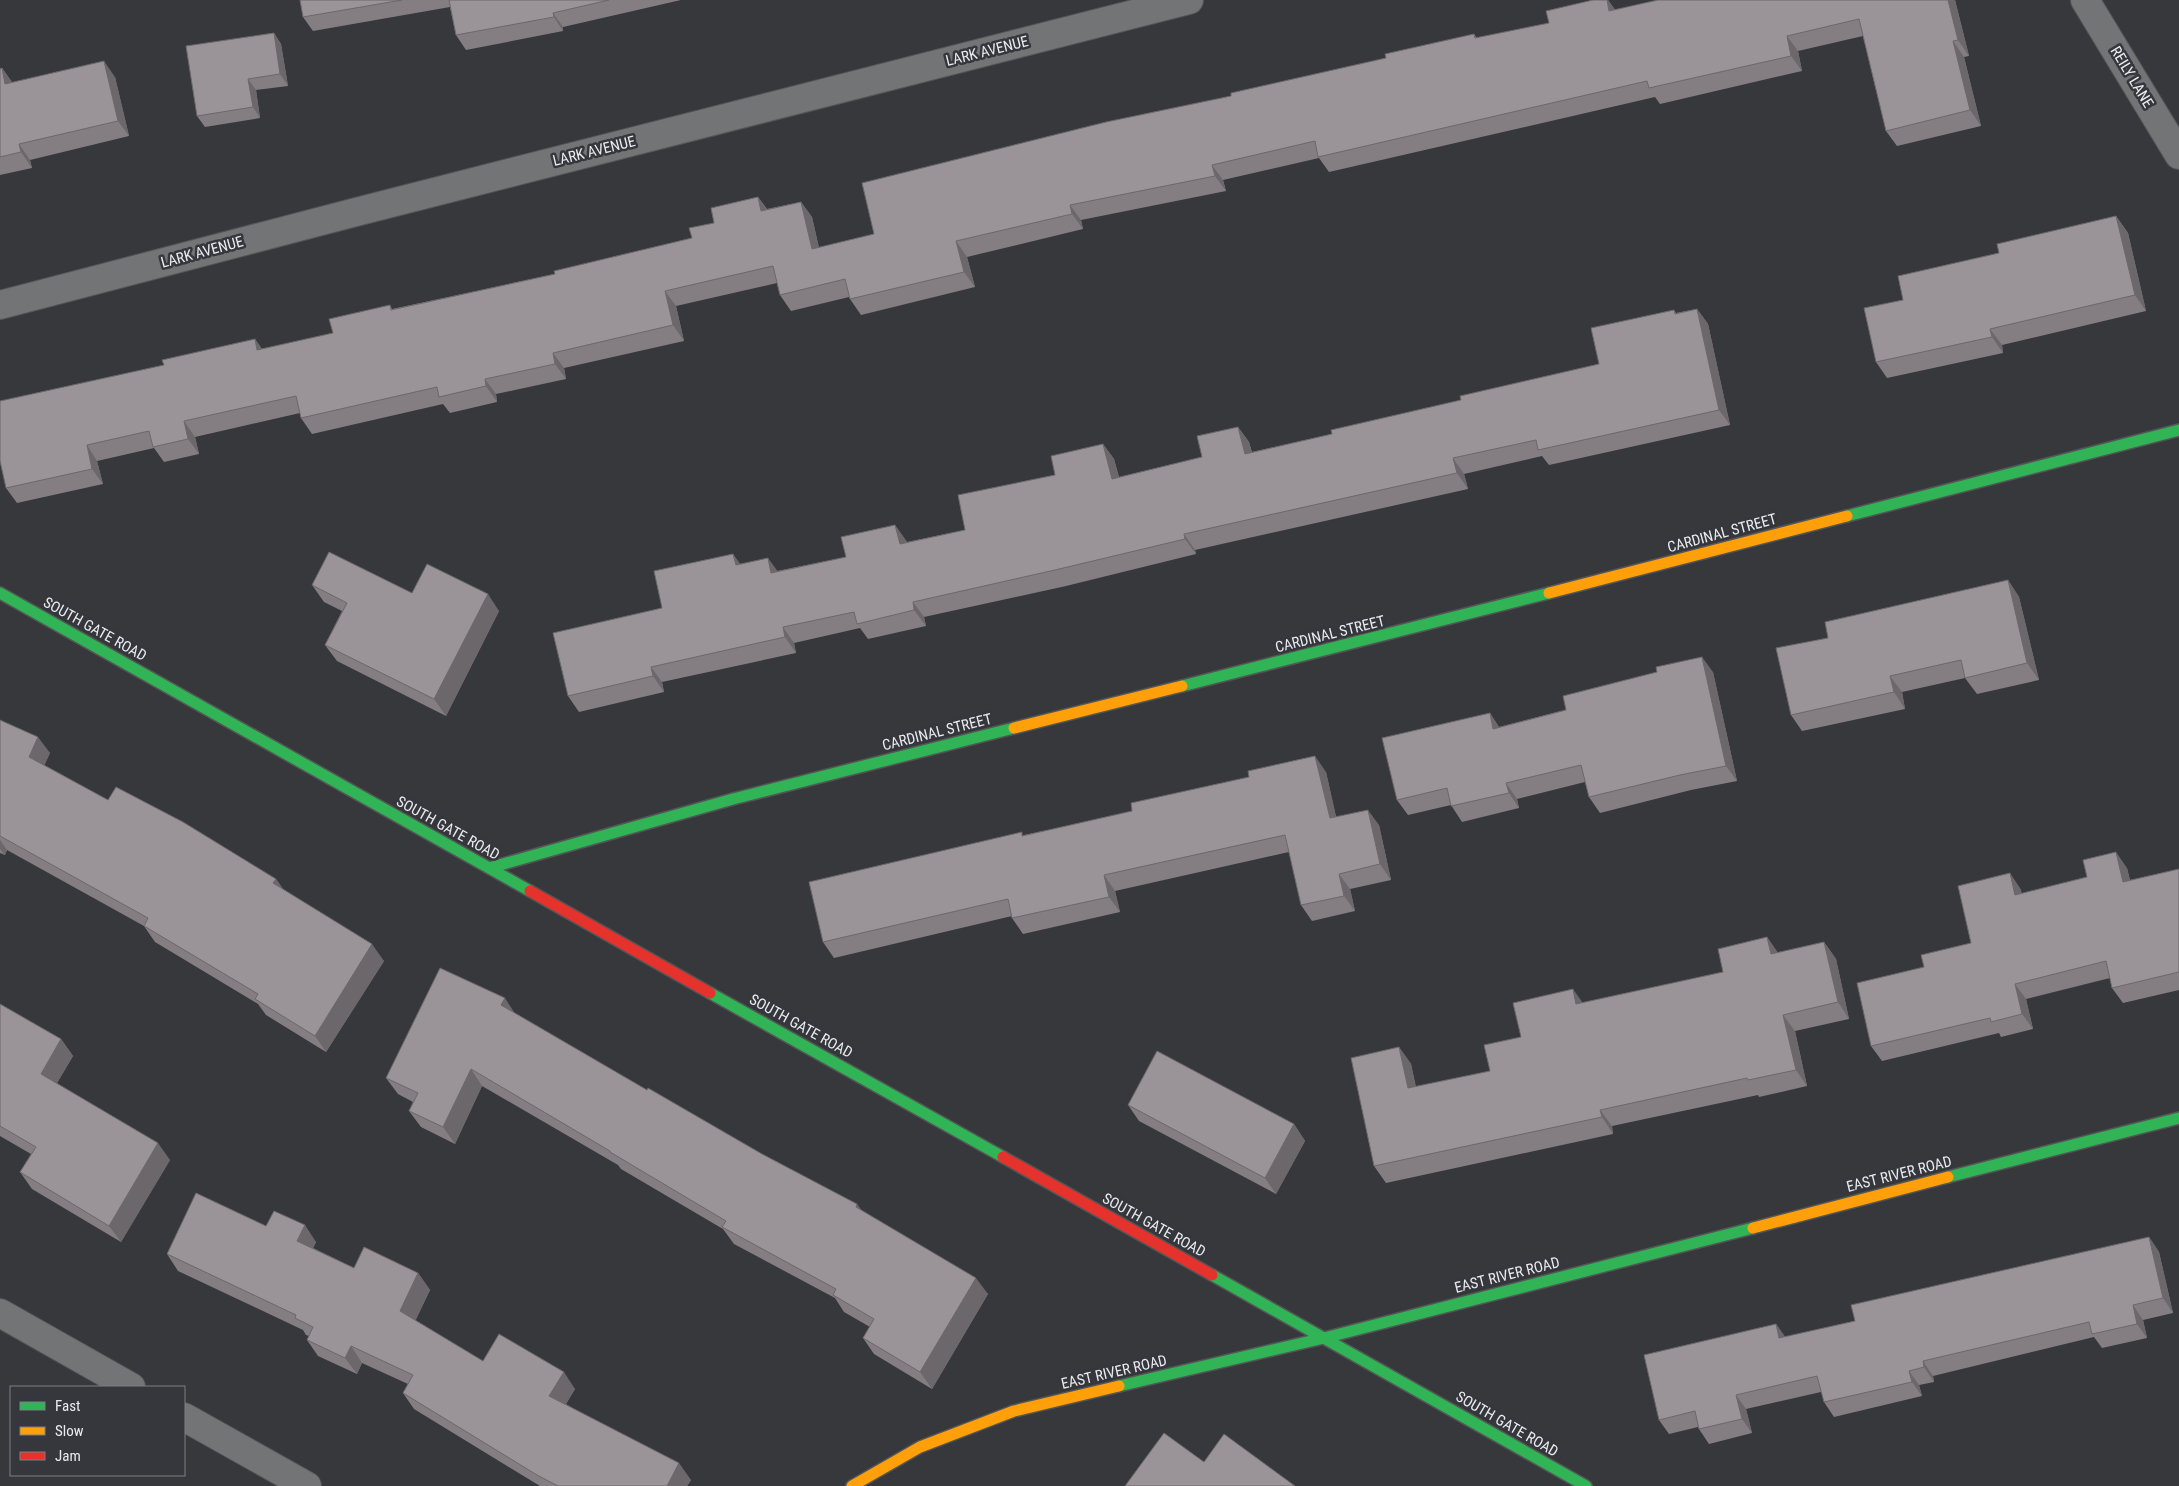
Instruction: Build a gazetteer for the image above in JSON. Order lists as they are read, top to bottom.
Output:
{
  "streets": {
    "street": [
      "LARK AVENUE",
      "REILY LANE",
      "CARDINAL STREET",
      "SOUTH GATE ROAD",
      "EAST RIVER ROAD"
    ]
  },
  "crossings": [
    ["CARDINAL STREET", "SOUTH GATE ROAD"],
    ["SOUTH GATE ROAD", "EAST RIVER ROAD"]
  ],
  "legend": ["Fast", "Slow", "Jam"]
}
